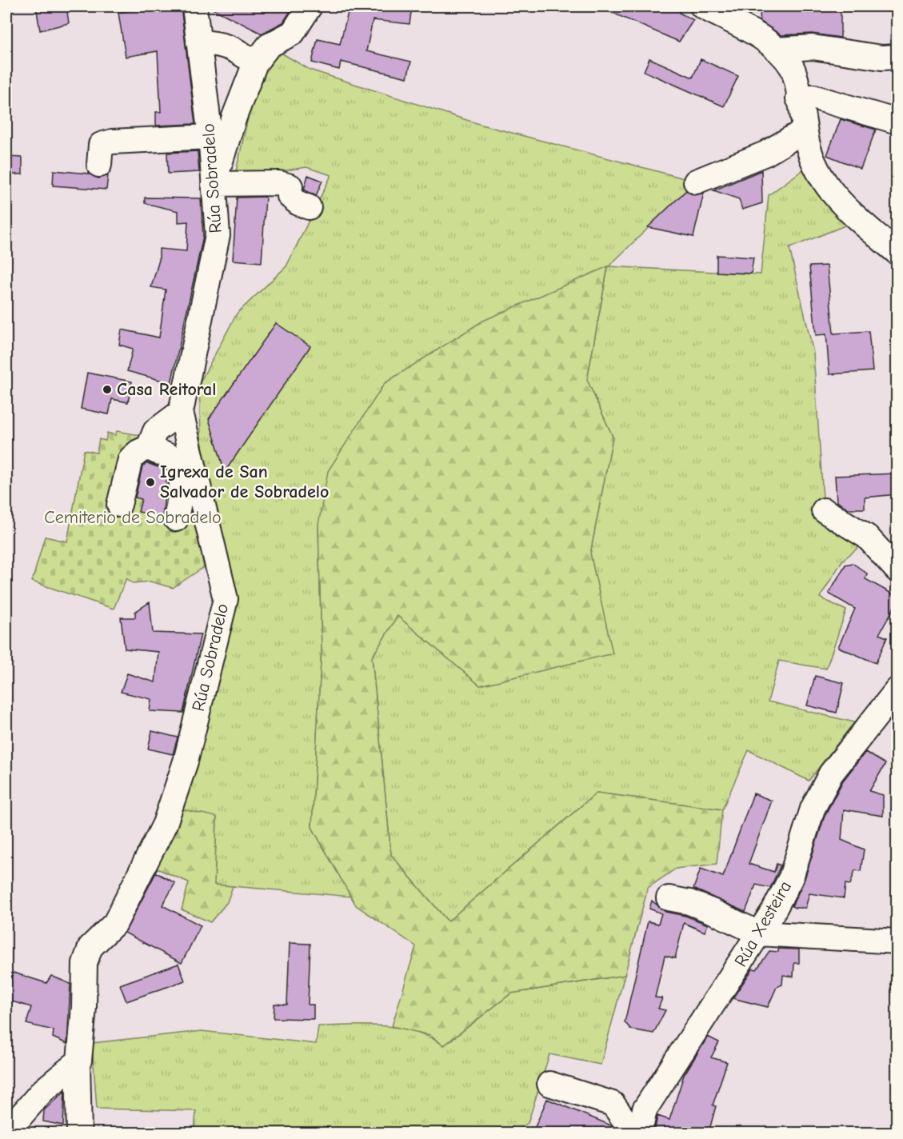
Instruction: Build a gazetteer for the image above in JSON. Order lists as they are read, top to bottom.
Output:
{
  "streets": {
    "street": ["Rúa Sobradelo", "Rúa Xesteira"]
  },
  "parks": ["Cemiterio de Sobradelo"],
  "places": ["Casa Reitoral", "Igrexa de San Salvador de Sobradelo"]
}
